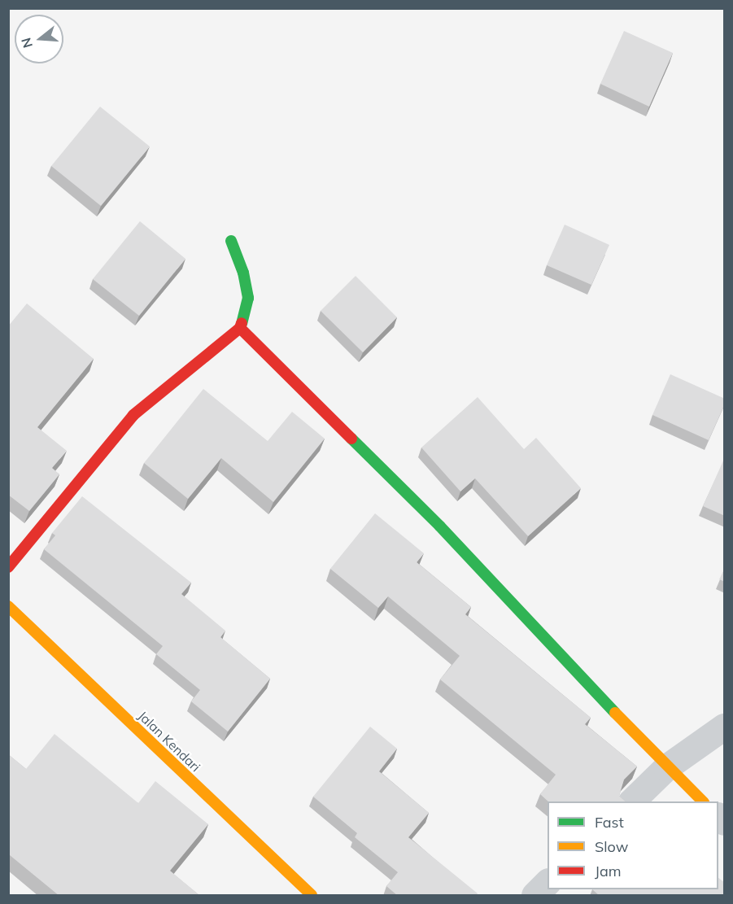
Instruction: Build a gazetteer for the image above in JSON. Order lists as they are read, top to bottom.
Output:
{
  "streets": {
    "street": ["Jalan Kendari"]
  },
  "legend": ["Fast", "Slow", "Jam"],
  "north": "left"
}
